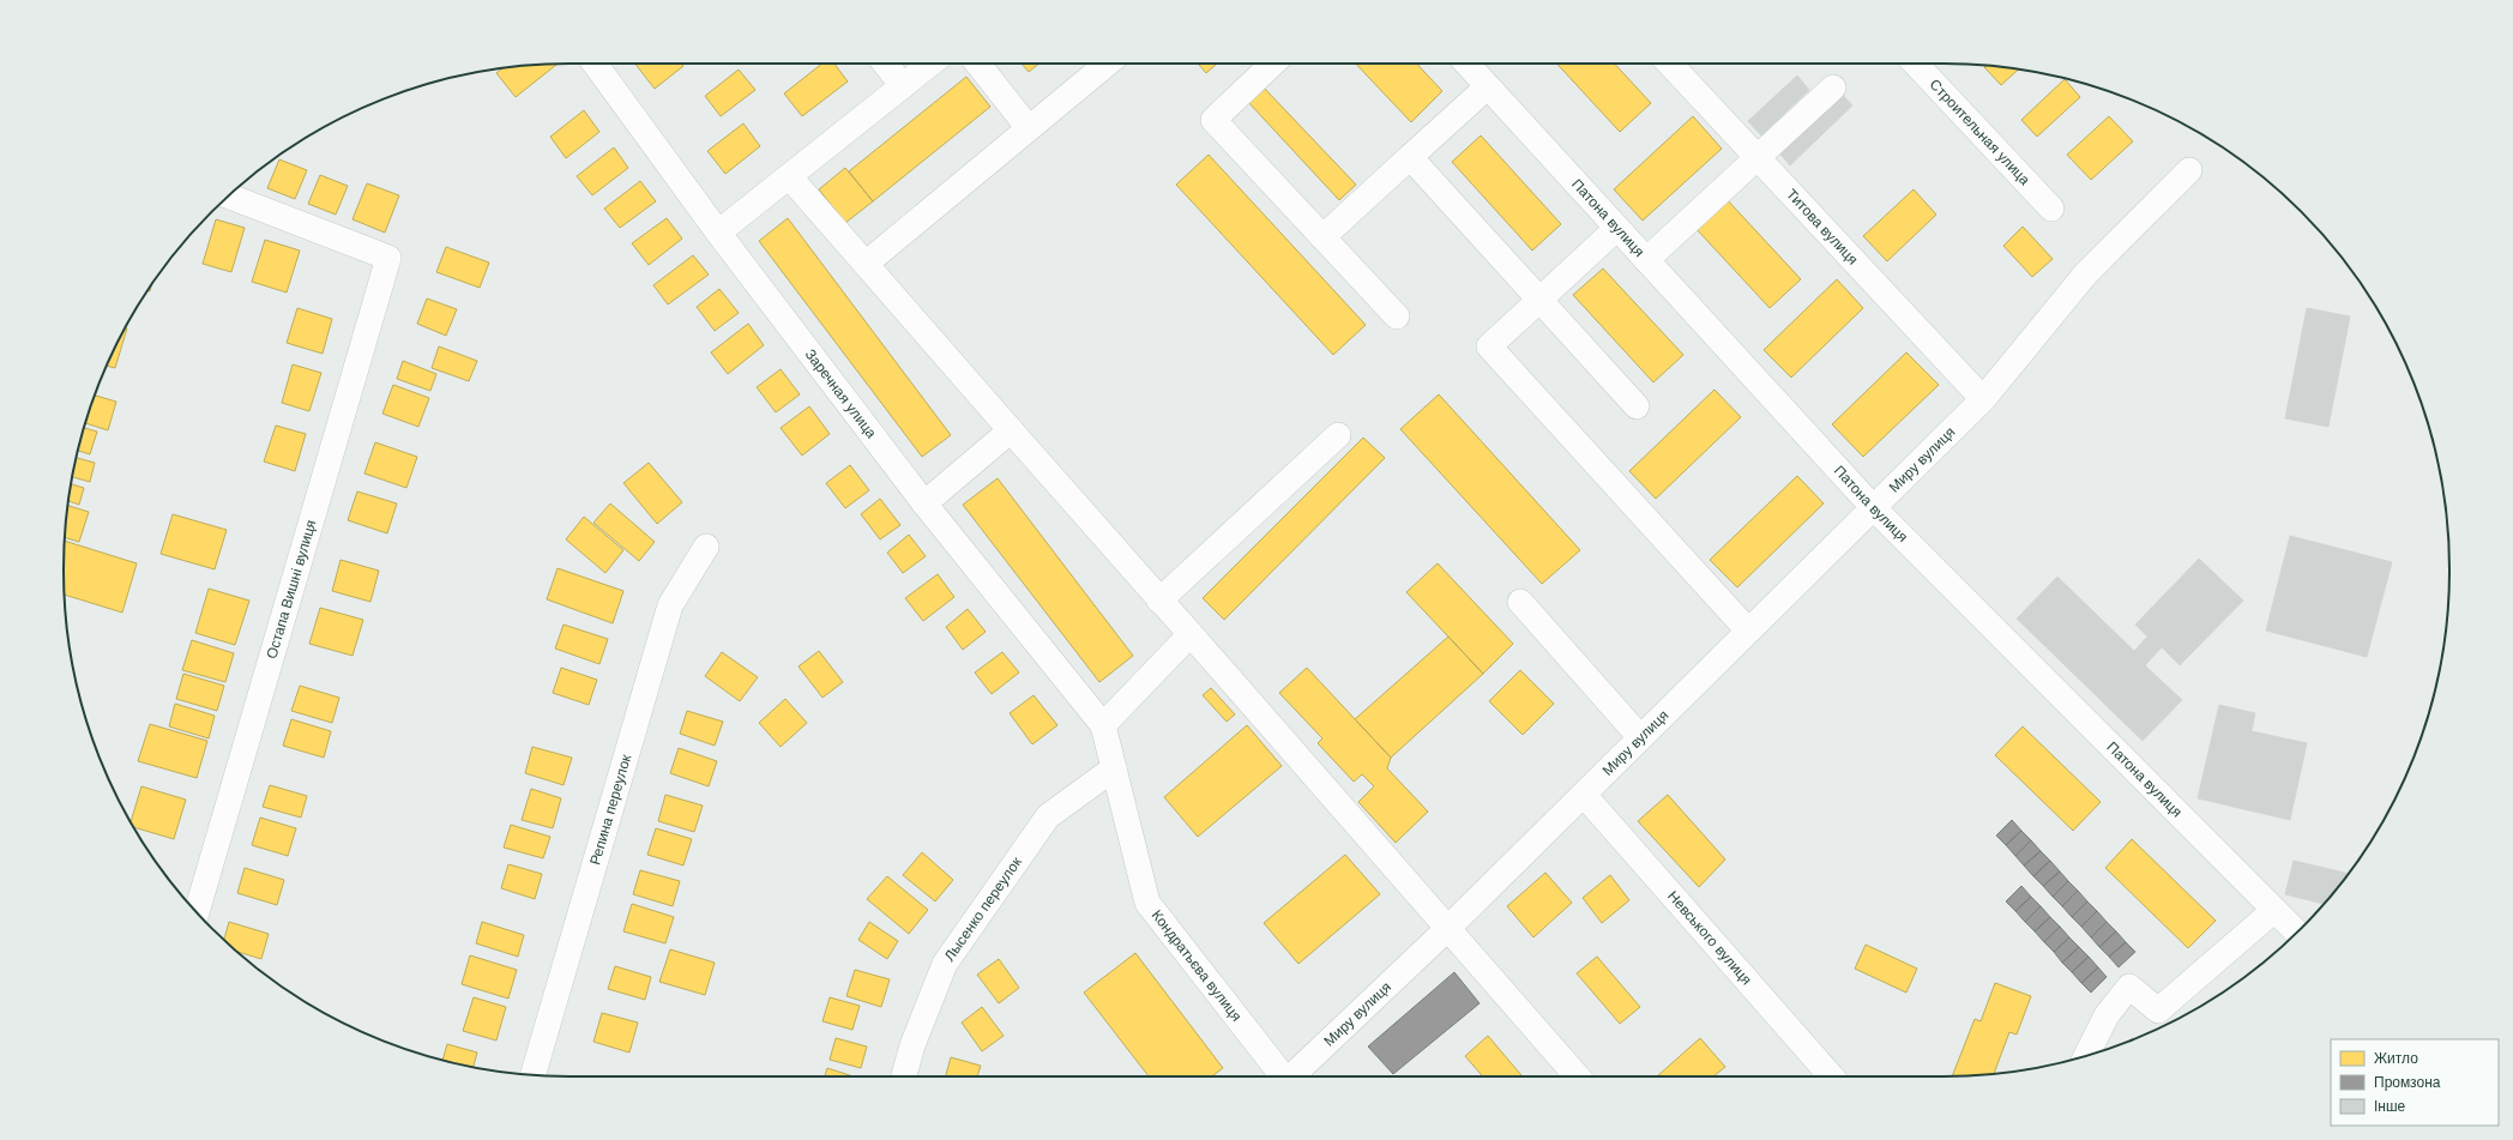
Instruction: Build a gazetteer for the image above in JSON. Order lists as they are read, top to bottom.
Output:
{
  "streets": {
    "street": [
      "Строительная улица",
      "Патона вулиця",
      "Титова вулиця",
      "Заречная улица",
      "Миру вулиця",
      "Остапа Вишні вулиця",
      "Репина переулок",
      "Лысенко переулок",
      "Невського вулиця",
      "Кондратьєва вулиця"
    ]
  },
  "crossings": [
    ["Патона вулиця", "Миру вулиця"],
    ["Титова вулиця", "Миру вулиця"],
    ["Заречная улица", "Кондратьєва вулиця"],
    ["Миру вулиця", "Невського вулиця"],
    ["Лысенко переулок", "Кондратьєва вулиця"]
  ],
  "legend": ["Житло", "Промзона", "Інше"]
}
